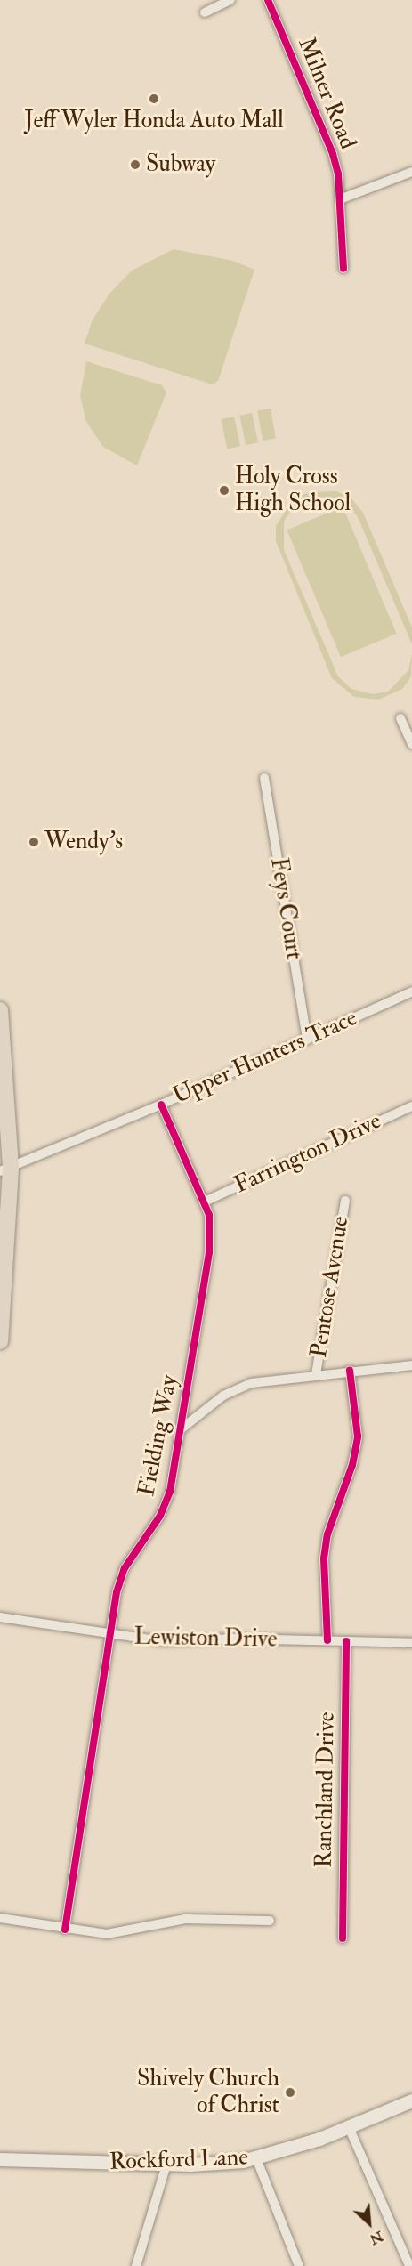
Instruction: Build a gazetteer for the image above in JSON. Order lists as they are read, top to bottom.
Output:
{
  "streets": {
    "main road": ["Rockford Lane"],
    "street": [
      "Milner Road",
      "Feys Court",
      "Upper Hunters Trace",
      "Farrington Drive",
      "Pentose Avenue",
      "Fielding Way",
      "Lewiston Drive",
      "Ranchland Drive"
    ]
  },
  "crossings": [
    ["Feys Court", "Upper Hunters Trace"],
    ["Upper Hunters Trace", "Fielding Way"],
    ["Farrington Drive", "Fielding Way"],
    ["Fielding Way", "Lewiston Drive"],
    ["Lewiston Drive", "Ranchland Drive"]
  ],
  "places": [
    "Jeff Wyler Honda Auto Mall",
    "Subway",
    "Holy Cross High School",
    "Wendy's",
    "Shively Church of Christ"
  ],
  "north": "bottom right"
}
